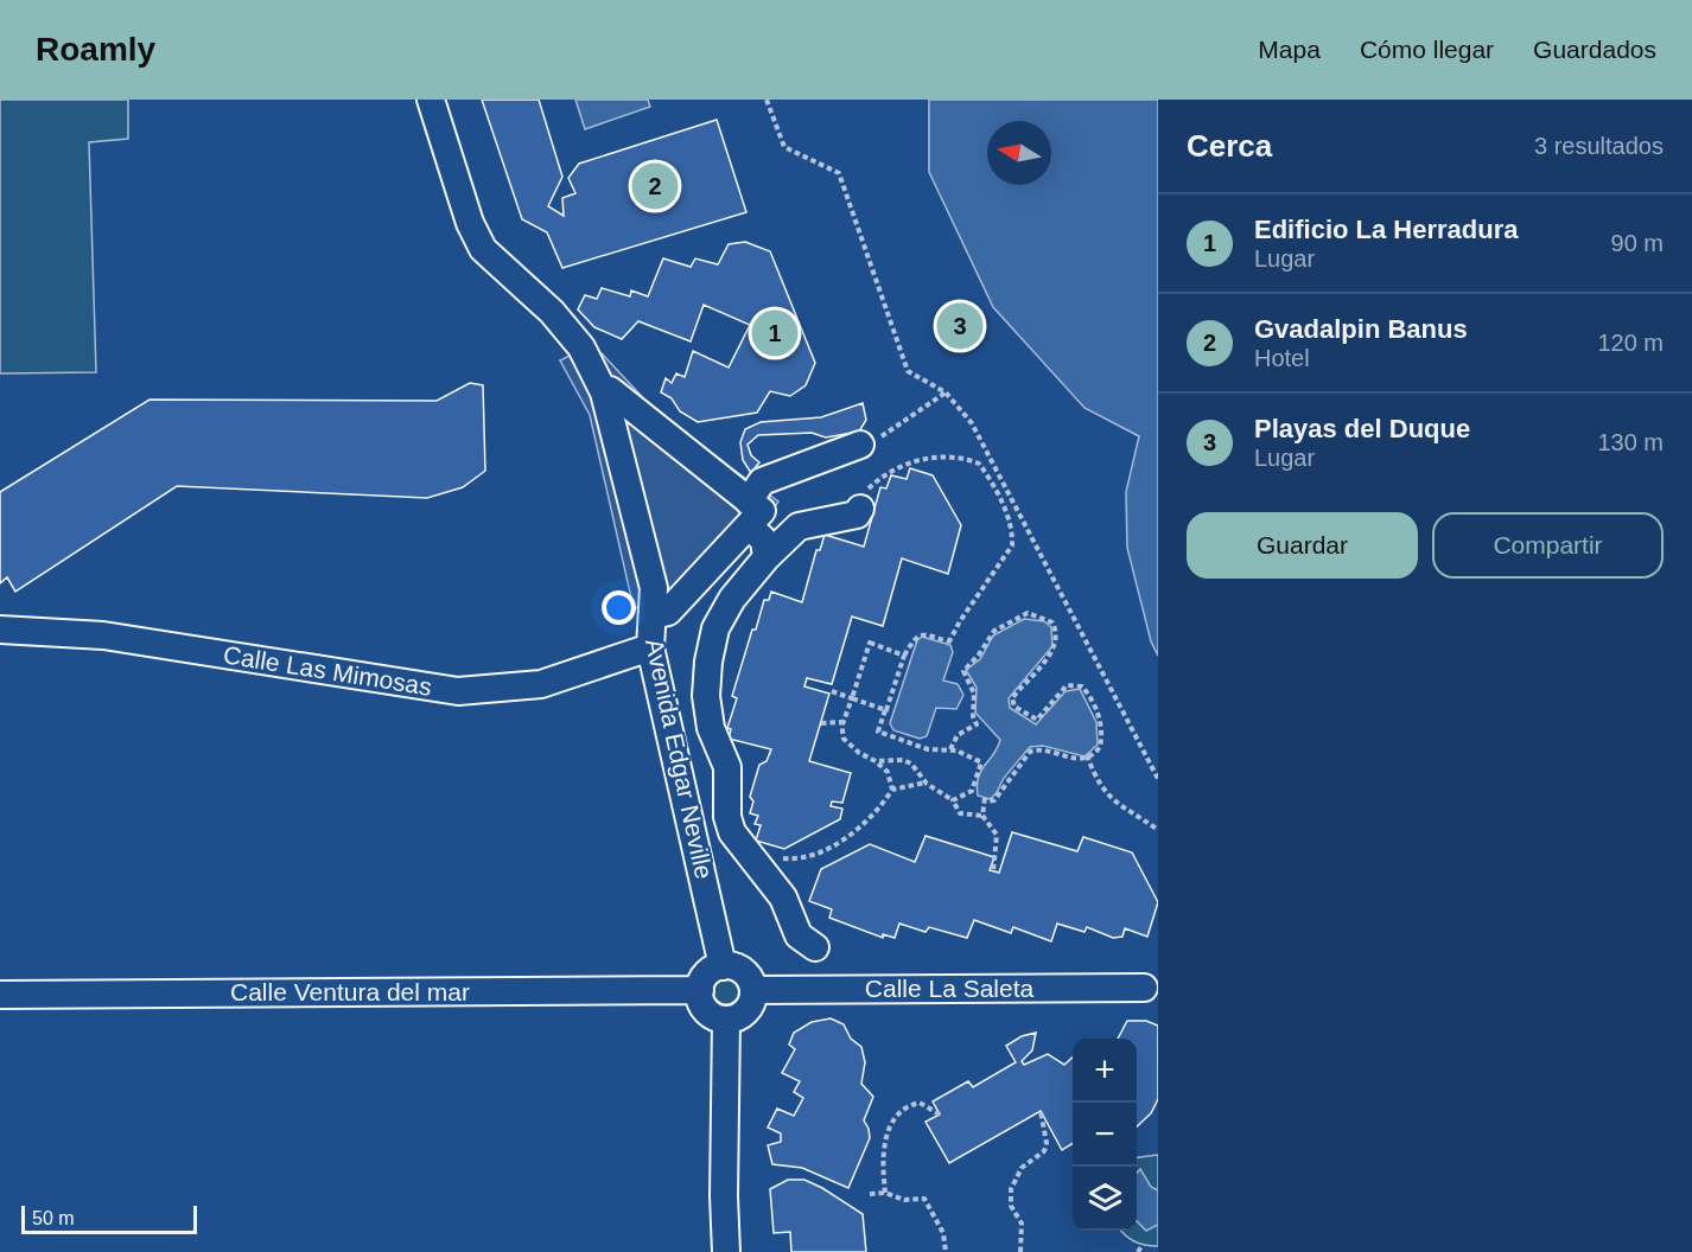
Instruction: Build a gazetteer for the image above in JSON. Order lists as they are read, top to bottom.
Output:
{
  "streets": {
    "street": [
      "Calle Las Mimosas",
      "Avenida Edgar Neville",
      "Calle La Saleta",
      "Calle Ventura del mar"
    ]
  },
  "crossings": [
    ["Calle Las Mimosas", "Avenida Edgar Neville"],
    ["Avenida Edgar Neville", "Calle La Saleta"],
    ["Avenida Edgar Neville", "Calle Ventura del mar"],
    ["Calle La Saleta", "Calle Ventura del mar"]
  ],
  "scale_bar": "50 m",
  "north": "left",
  "page": {
    "header": "Roamly",
    "nav": ["Mapa", "Cómo llegar", "Guardados"],
    "heading": ["Cerca", "3 resultados"],
    "pins": ["2", "3", "1"],
    "list": [
      {
        "mark": "1",
        "name": "Edificio La Herradura",
        "note": "Lugar",
        "value": "90 m"
      },
      {
        "mark": "2",
        "name": "Gvadalpin Banus",
        "note": "Hotel",
        "value": "120 m"
      },
      {
        "mark": "3",
        "name": "Playas del Duque",
        "note": "Lugar",
        "value": "130 m"
      }
    ],
    "buttons": ["Guardar", "Compartir"],
    "map_buttons": ["+", "−"],
    "scale": "50 m"
  }
}
